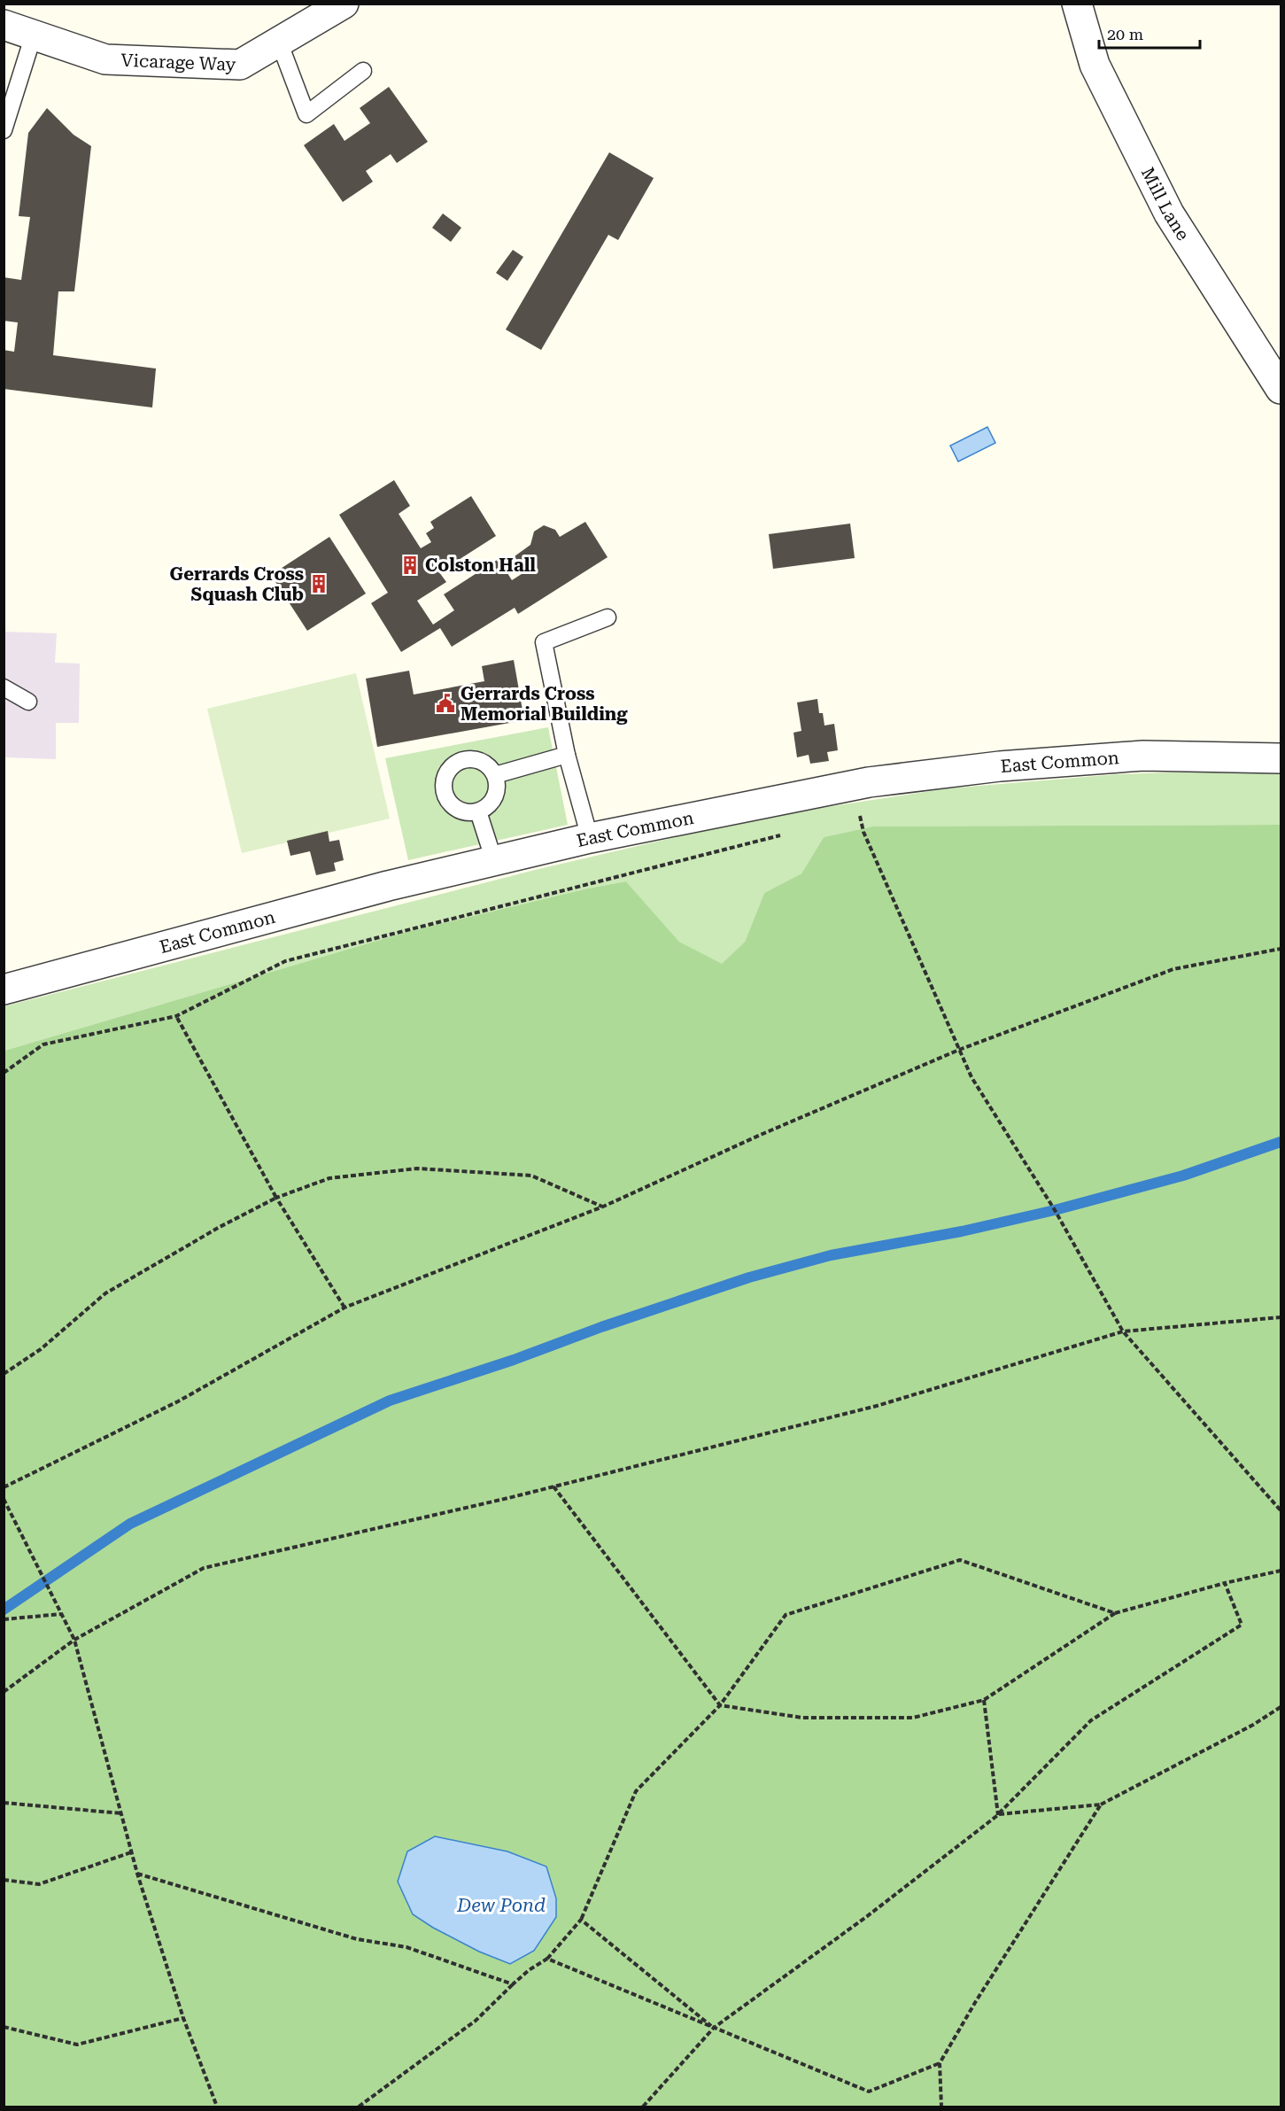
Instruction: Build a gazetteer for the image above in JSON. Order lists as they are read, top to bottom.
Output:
{
  "streets": {
    "street": ["Vicarage Way", "Mill Lane", "East Common"]
  },
  "water": ["Dew Pond"],
  "places": {
    "building": ["Colston Hall", "Gerrards Cross Squash Club"],
    "public building": ["Gerrards Cross Memorial Building"]
  },
  "scale_bar": "20 m"
}
